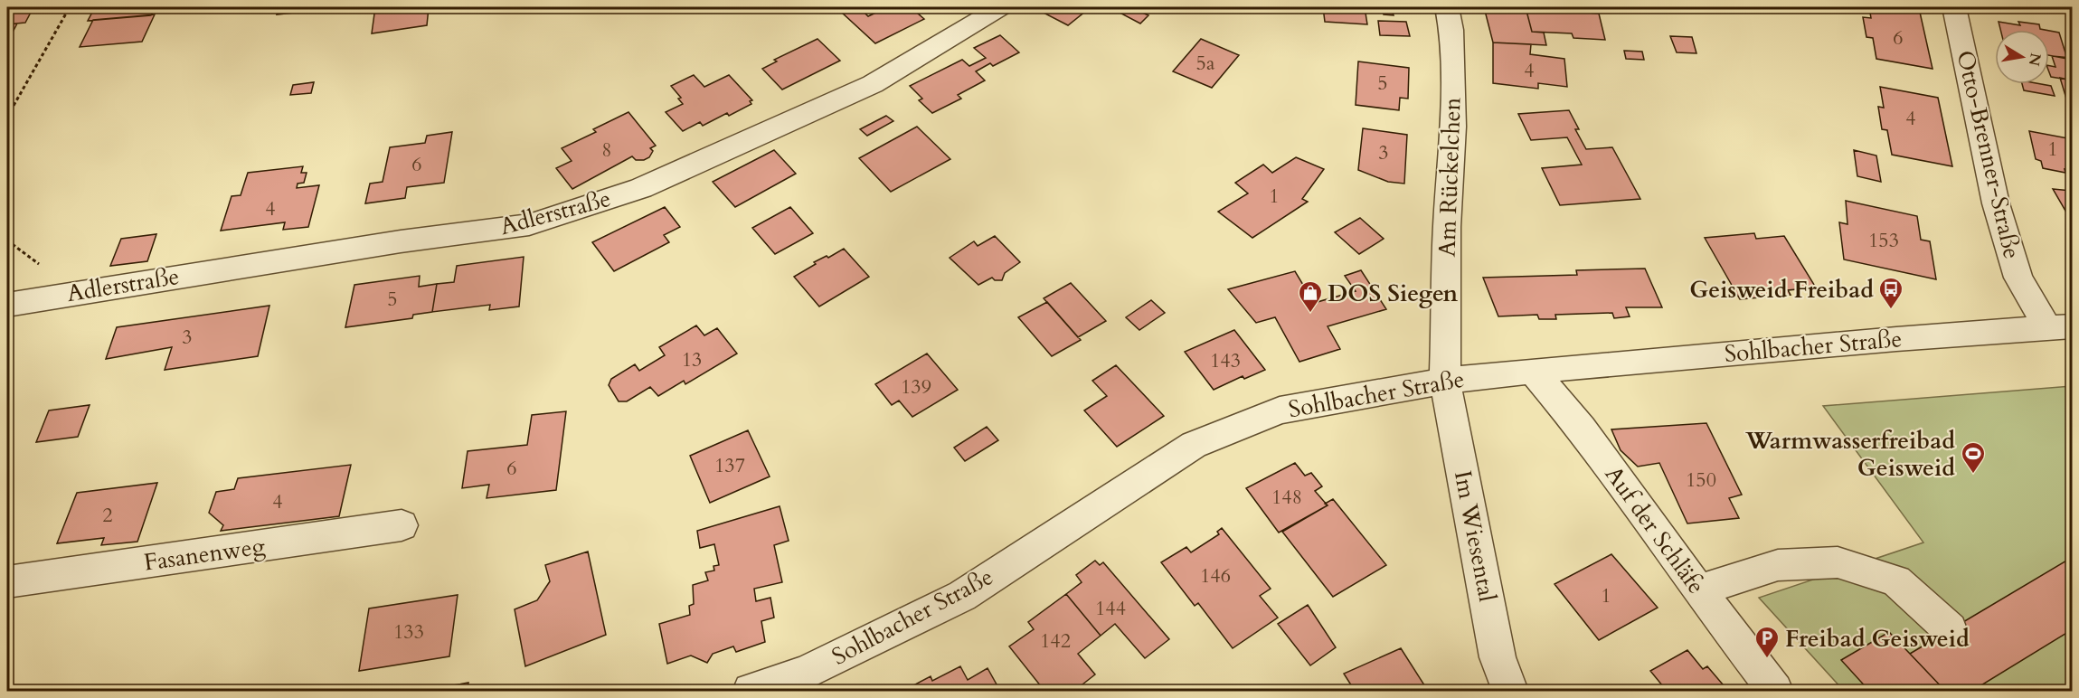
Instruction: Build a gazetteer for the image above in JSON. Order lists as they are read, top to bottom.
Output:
{
  "streets": {
    "street": [
      "Otto-Brenner-Straße",
      "Am Rückelchen",
      "Adlerstraße",
      "Sohlbacher Straße",
      "Auf der Schläfe",
      "Im Wiesental",
      "Fasanenweg"
    ]
  },
  "crossings": [
    ["Otto-Brenner-Straße", "Sohlbacher Straße"],
    ["Am Rückelchen", "Sohlbacher Straße"],
    ["Am Rückelchen", "Im Wiesental"],
    ["Sohlbacher Straße", "Auf der Schläfe"],
    ["Sohlbacher Straße", "Im Wiesental"]
  ],
  "places": {
    "bus stop": ["Geisweid Freibad"],
    "shop": ["DOS Siegen"],
    "sports": ["Warmwasserfreibad Geisweid"],
    "parking": ["Freibad Geisweid"]
  },
  "house_numbers": [
    "6",
    "5a",
    "4",
    "5",
    "4",
    "1",
    "8",
    "3",
    "6",
    "1",
    "4",
    "153",
    "5",
    "3",
    "13",
    "143",
    "139",
    "137",
    "6",
    "150",
    "148",
    "4",
    "2",
    "146",
    "1",
    "144",
    "133",
    "142"
  ],
  "north": "right"
}
